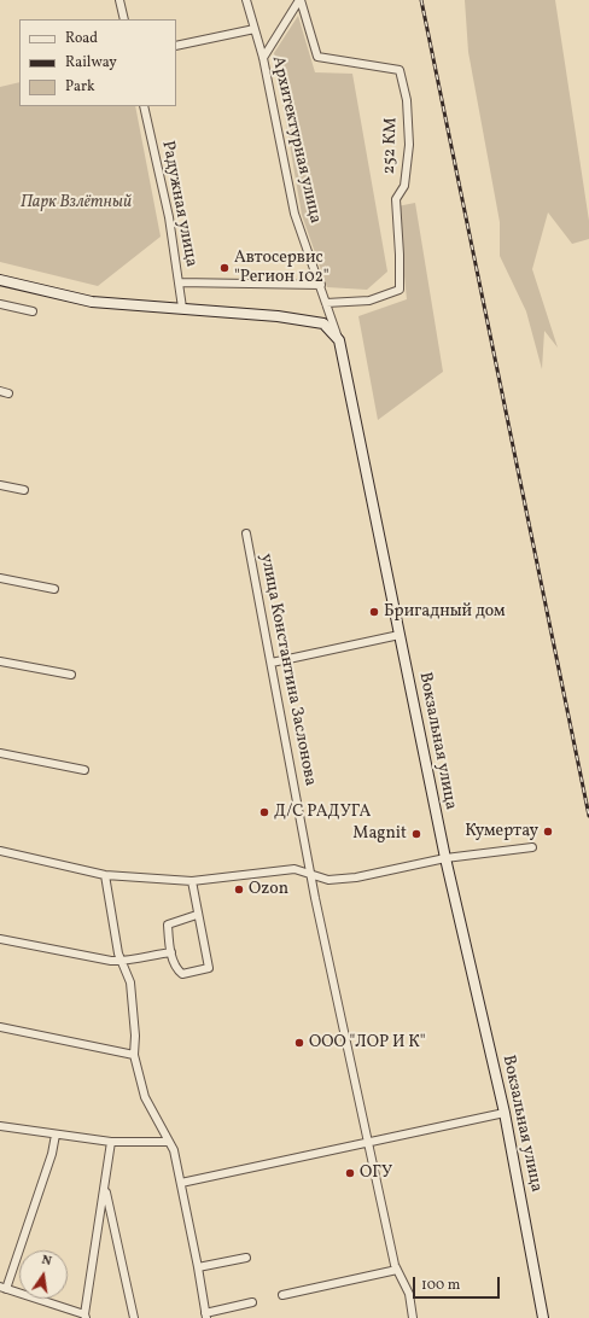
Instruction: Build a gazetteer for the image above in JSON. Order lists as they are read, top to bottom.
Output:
{
  "streets": {
    "main road": ["Вокзальная улица"],
    "street": [
      "Архитектурная улица",
      "252 КМ",
      "Радужная улица",
      "улица Константина Заслонова"
    ]
  },
  "crossings": [
    ["Архитектурная улица", "252 КМ"],
    ["Архитектурная улица", "Вокзальная улица"]
  ],
  "parks": ["Парк Взлётный"],
  "places": [
    "Автосервис \"Регион 102\"",
    "Бригадный дом",
    "Д/С РАДУГА",
    "Кумертау",
    "Magnit",
    "Ozon",
    "ООО \"ЛОР И К\"",
    "ОГУ"
  ],
  "legend": ["Road", "Railway", "Park"],
  "scale_bar": "100 m",
  "north": "top"
}
